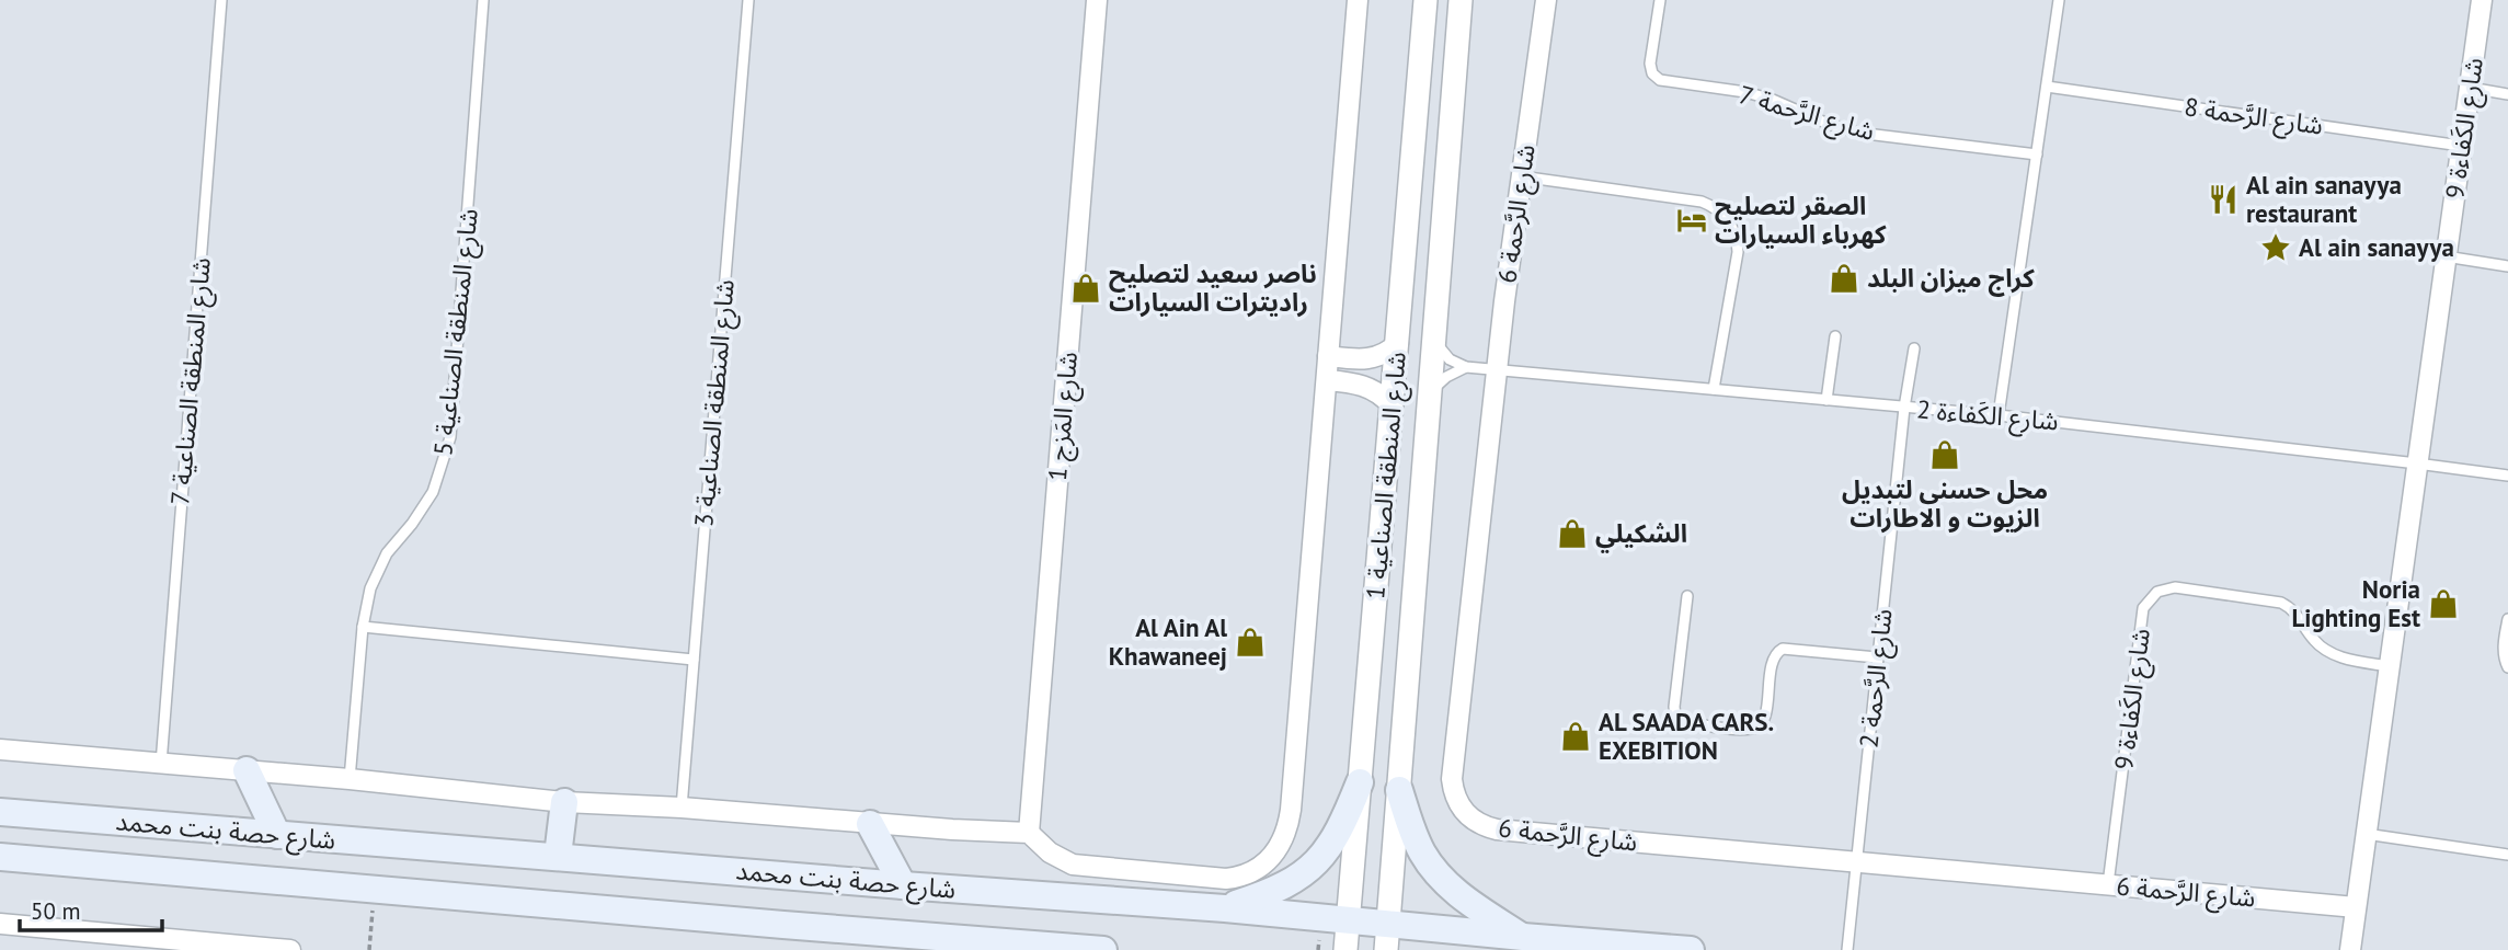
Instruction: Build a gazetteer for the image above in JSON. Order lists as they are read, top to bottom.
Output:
{
  "streets": {
    "main road": ["شارع حصة بنت محمد"],
    "street": [
      "شارع الكَفاءة 9",
      "شارع الرَّحمة 6",
      "شارع المَزج 1",
      "شارع المنطقة الصناعية 1"
    ],
    "lane": [
      "شارع الرَّحمة 7",
      "شارع الرَّحمة 8",
      "شارع المنطقة الصناعية 5",
      "شارع المنطقة الصناعية 7",
      "شارع المنطقة الصناعية 3",
      "شارع الكَفاءة 2",
      "شارع الرَّحمة 2"
    ]
  },
  "crossings": [
    ["شارع الرَّحمة 8", "شارع الكَفاءة 9"],
    ["شارع الكَفاءة 9", "شارع الرَّحمة 6"],
    ["شارع الكَفاءة 9", "شارع الكَفاءة 2"],
    ["شارع الرَّحمة 6", "شارع الكَفاءة 2"],
    ["شارع الرَّحمة 6", "شارع الرَّحمة 2"],
    ["شارع الكَفاءة 2", "شارع الرَّحمة 2"],
    ["شارع المنطقة الصناعية 1", "شارع حصة بنت محمد"]
  ],
  "places": {
    "restaurant": ["Al ain sanayya restaurant"],
    "hotel": ["الصقر لتصليح كهرباء السيارات"],
    "place": ["Al ain sanayya"],
    "shop": [
      "كراج ميزان البلد",
      "ناصر سعيد لتصليح راديترات السيارات",
      "محل حسنى لتبديل الزيوت و الاطارات",
      "الشكيلي",
      "Noria Lighting Est",
      "Al Ain Al Khawaneej",
      "AL SAADA CARS. EXEBITION"
    ]
  },
  "scale_bar": "50 m"
}
